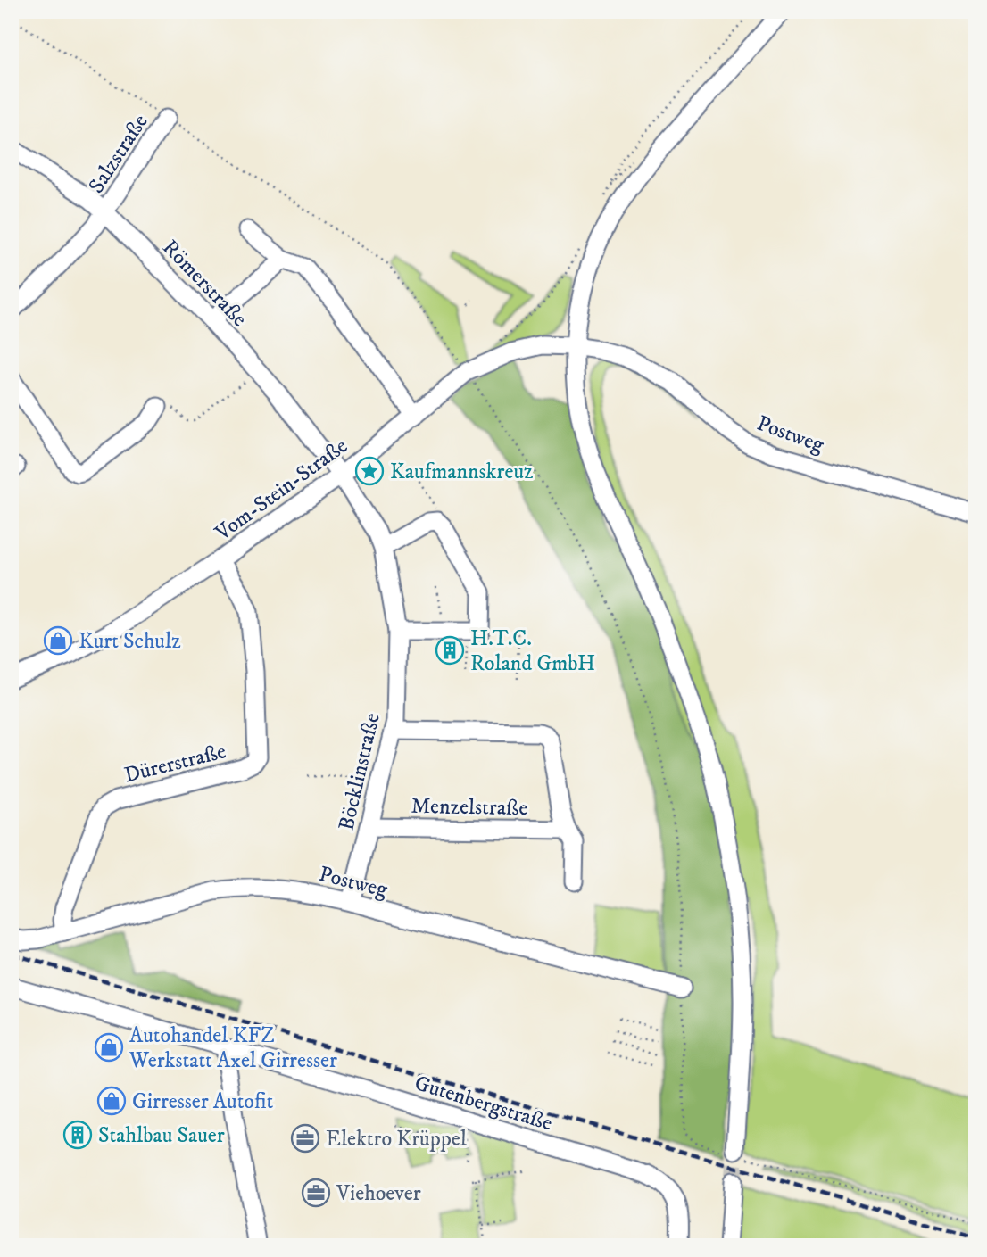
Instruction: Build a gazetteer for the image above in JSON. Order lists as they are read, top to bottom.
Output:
{
  "streets": {
    "street": [
      "Salzstraße",
      "Römerstraße",
      "Postweg",
      "Vom-Stein-Straße",
      "Dürerstraße",
      "Böcklinstraße",
      "Menzelstraße",
      "Gutenbergstraße"
    ]
  },
  "crossings": [
    ["Salzstraße", "Römerstraße"],
    ["Römerstraße", "Vom-Stein-Straße"],
    ["Römerstraße", "Böcklinstraße"],
    ["Postweg", "Vom-Stein-Straße"],
    ["Postweg", "Dürerstraße"],
    ["Postweg", "Böcklinstraße"],
    ["Vom-Stein-Straße", "Dürerstraße"],
    ["Vom-Stein-Straße", "Böcklinstraße"],
    ["Böcklinstraße", "Menzelstraße"]
  ],
  "places": {
    "place": ["Kaufmannskreuz"],
    "shop": ["Kurt Schulz", "Autohandel KFZ Werkstatt Axel Girresser", "Girresser Autofit"],
    "building": ["H.T.C. Roland GmbH", "Stahlbau Sauer"],
    "office": ["Elektro Krüppel", "Viehoever"]
  }
}
